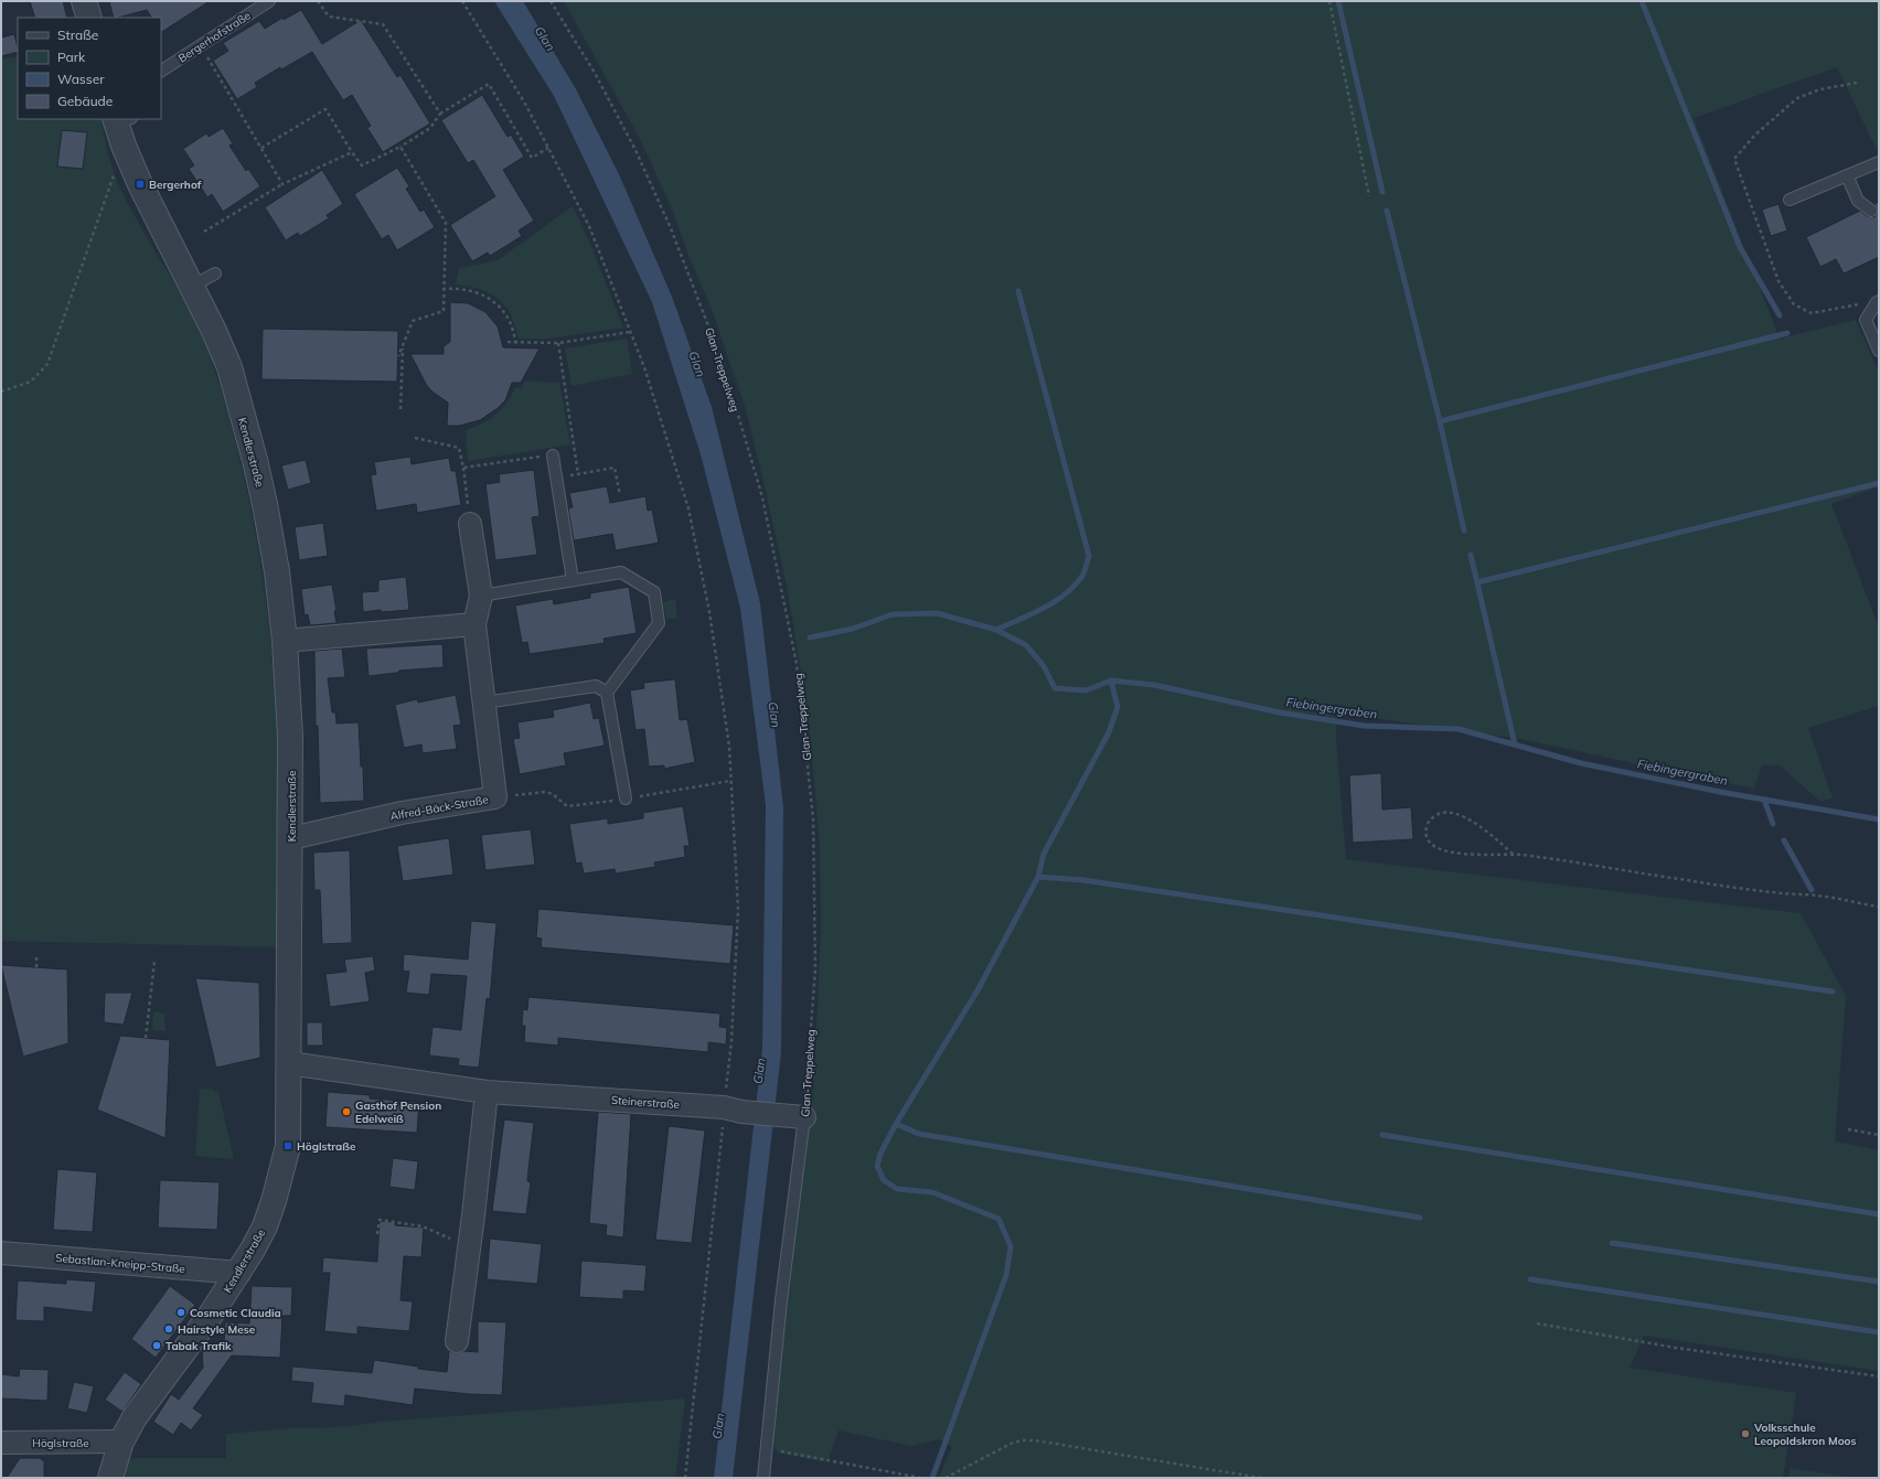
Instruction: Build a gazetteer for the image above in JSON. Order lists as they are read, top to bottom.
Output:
{
  "streets": {
    "street": [
      "Kendlerstraße",
      "Alfred-Bäck-Straße",
      "Steinerstraße",
      "Sebastian-Kneipp-Straße",
      "Höglstraße"
    ],
    "lane": ["Bergerhofstraße", "Glan-Treppelweg"]
  },
  "crossings": [
    ["Glan-Treppelweg", "Steinerstraße"],
    ["Kendlerstraße", "Alfred-Bäck-Straße"],
    ["Kendlerstraße", "Steinerstraße"],
    ["Kendlerstraße", "Sebastian-Kneipp-Straße"],
    ["Kendlerstraße", "Höglstraße"]
  ],
  "water": ["Glan", "Fiebingergraben"],
  "places": {
    "transit": ["Bergerhof", "Höglstraße"],
    "other": [
      "Gasthof Pension Edelweiß",
      "Cosmetic Claudia",
      "Hairstyle Mese",
      "Tabak Trafik",
      "Volksschule Leopoldskron Moos"
    ]
  },
  "legend": [
    "Straße",
    "Park",
    "Wasser",
    "Gebäude"
  ]
}
